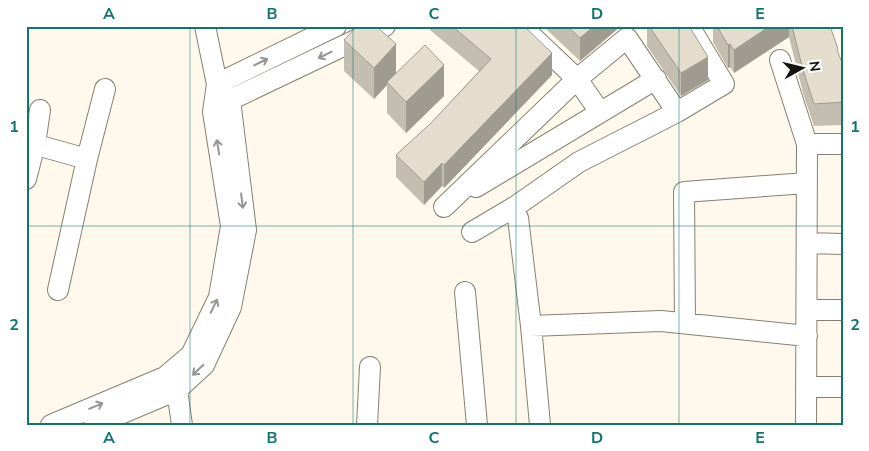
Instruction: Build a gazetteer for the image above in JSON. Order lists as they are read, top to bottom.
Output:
{
  "north": "right",
  "grid": {
    "columns": [
      "A",
      "B",
      "C",
      "D",
      "E"
    ],
    "rows": ["1", "2"]
  }
}
